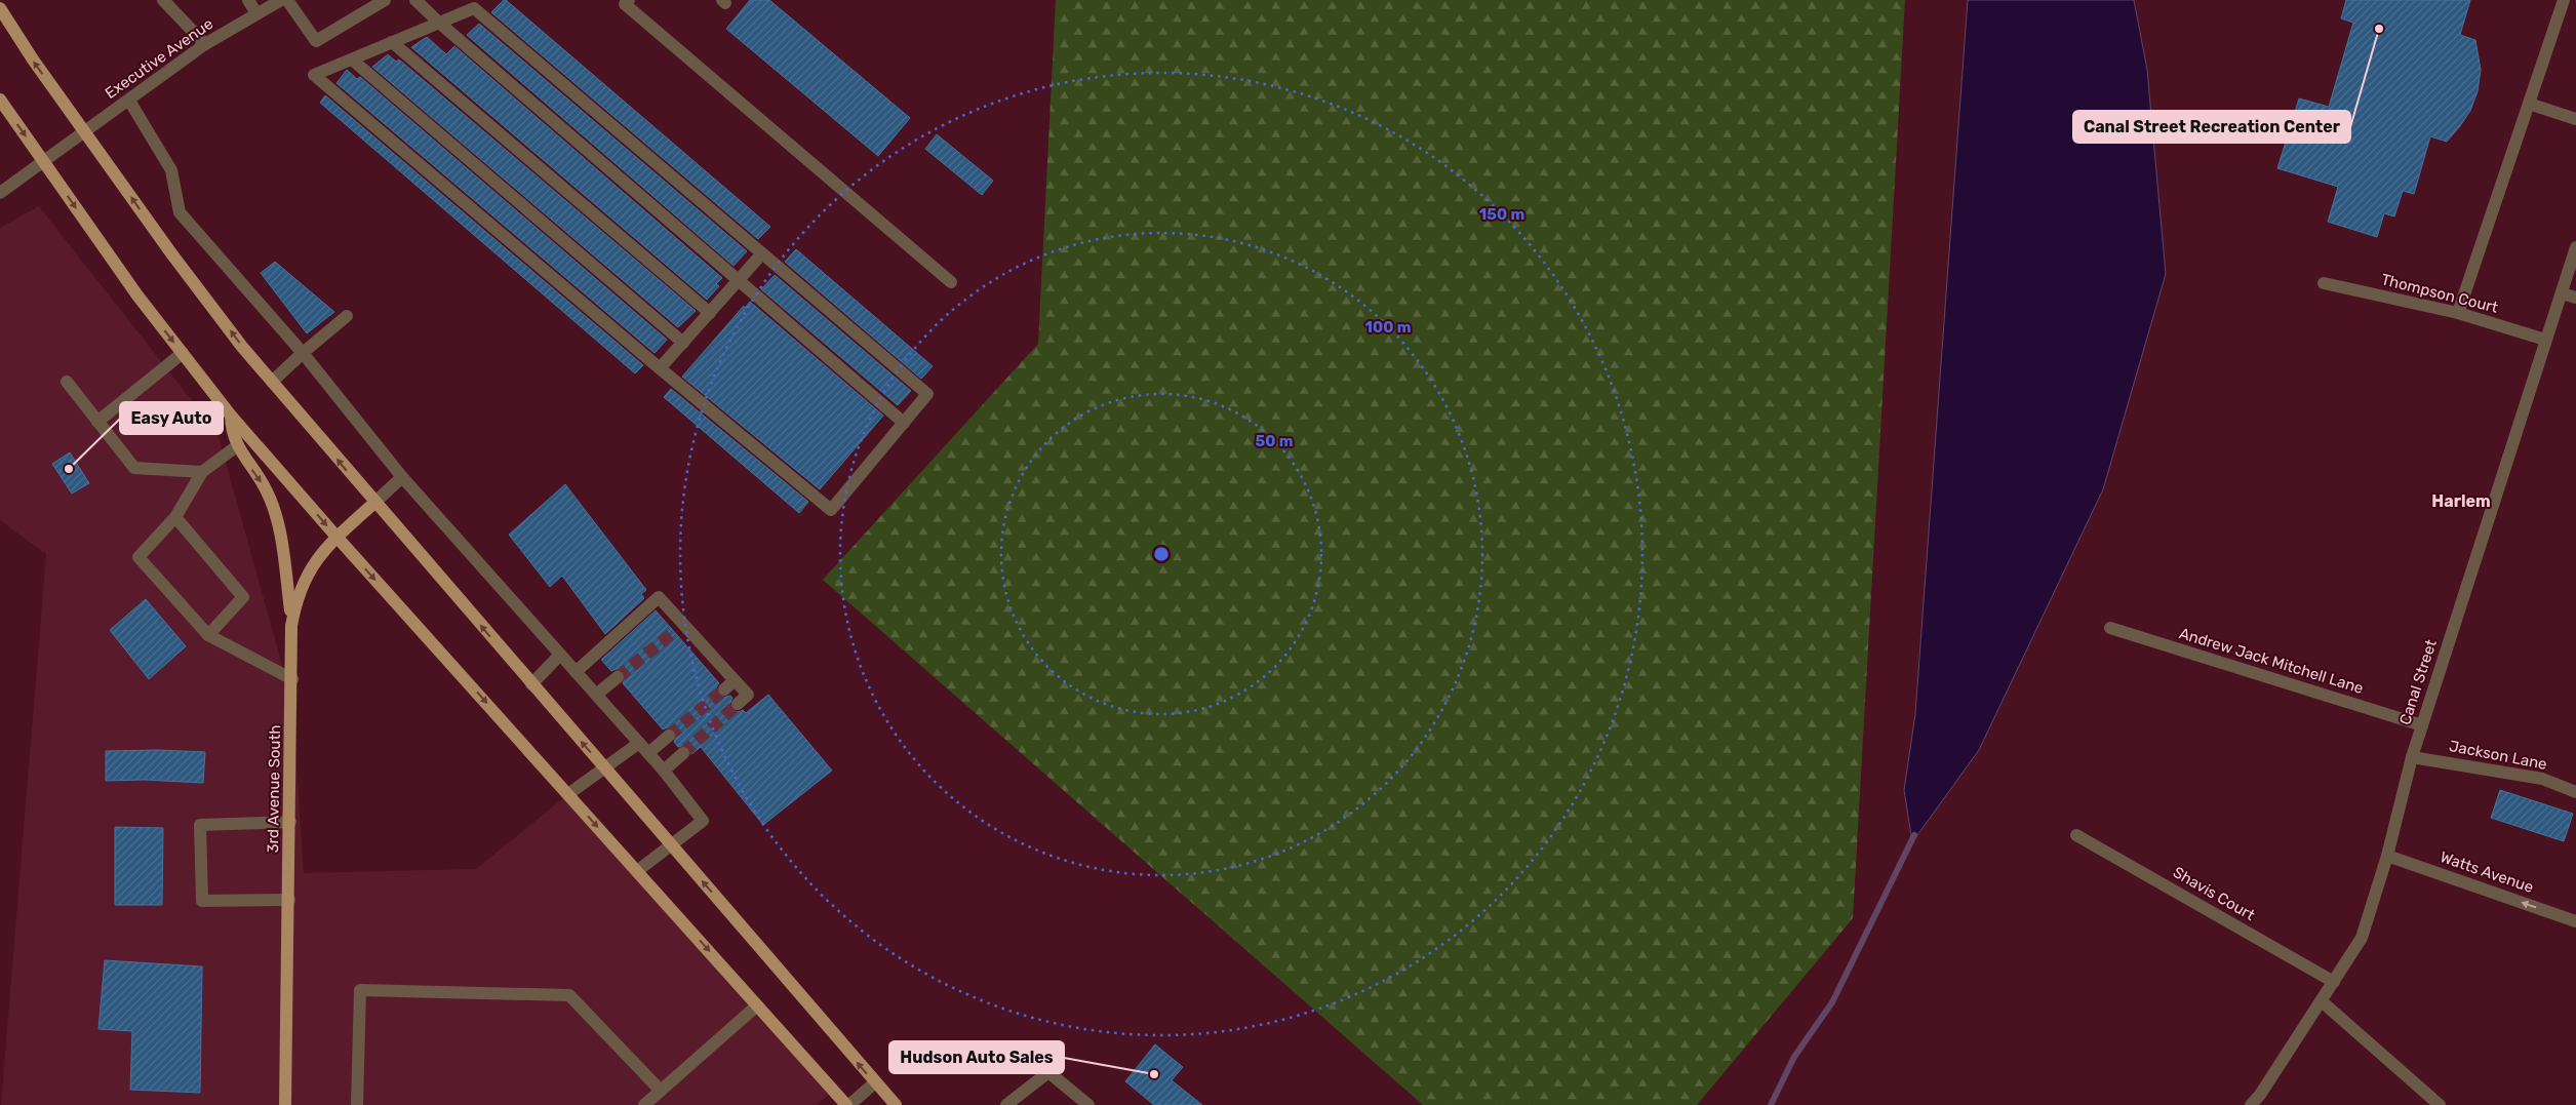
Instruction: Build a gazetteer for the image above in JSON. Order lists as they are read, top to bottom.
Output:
{
  "streets": {
    "main road": ["3rd Avenue South"],
    "street": [
      "Executive Avenue",
      "Thompson Court",
      "Andrew Jack Mitchell Lane",
      "Canal Street",
      "Jackson Lane",
      "Watts Avenue",
      "Shavis Court"
    ]
  },
  "crossings": [
    ["Thompson Court", "Canal Street"],
    ["Andrew Jack Mitchell Lane", "Canal Street"],
    ["Canal Street", "Jackson Lane"],
    ["Canal Street", "Watts Avenue"],
    ["Canal Street", "Shavis Court"]
  ],
  "one_way": ["Watts Avenue"],
  "districts": ["Harlem"],
  "places": ["Canal Street Recreation Center", "Easy Auto", "Hudson Auto Sales"],
  "rings": ["150 m", "100 m", "50 m"]
}
